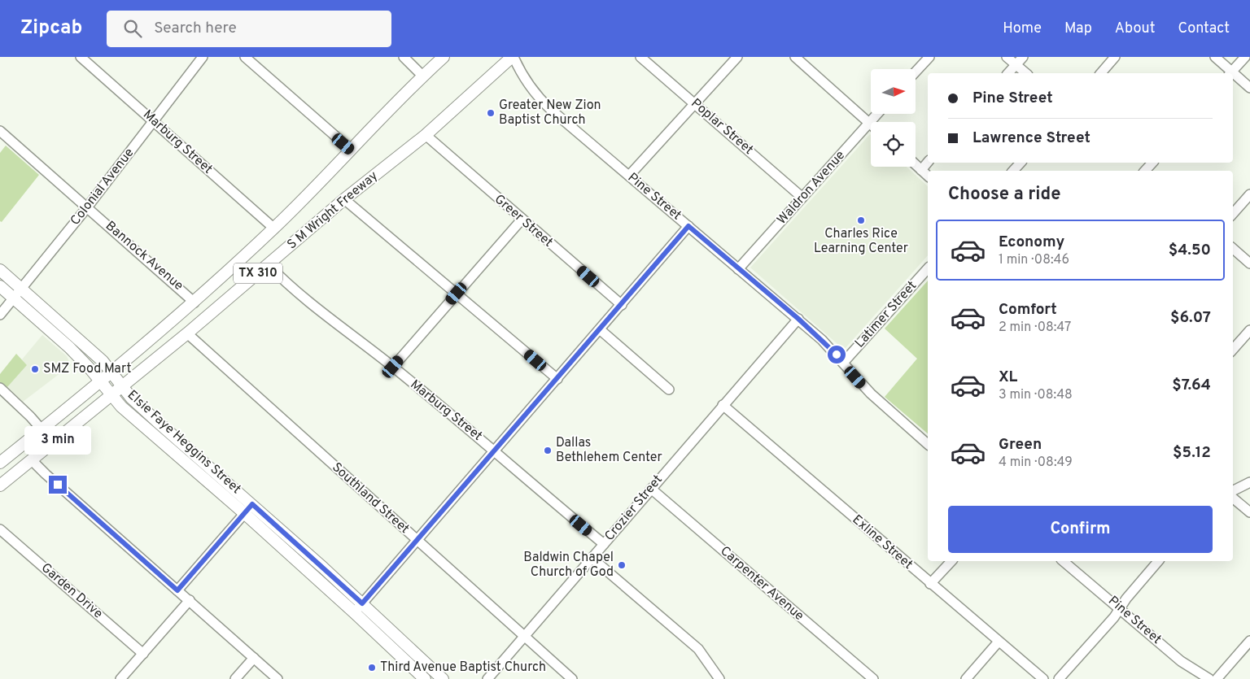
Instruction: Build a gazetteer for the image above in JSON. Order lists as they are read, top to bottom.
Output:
{
  "streets": {
    "main road": ["S M Wright Freeway", "TX 310", "Elsie Faye Heggins Street"],
    "street": [
      "Poplar Street",
      "Marburg Street",
      "Colonial Avenue",
      "Waldron Avenue",
      "Pine Street",
      "Greer Street",
      "Bannock Avenue",
      "Latimer Street",
      "Southland Street",
      "Crozier Street",
      "Exline Street",
      "Carpenter Avenue",
      "Garden Drive"
    ]
  },
  "crossings": [
    ["Poplar Street", "Waldron Avenue"],
    ["Marburg Street", "Colonial Avenue"],
    ["Marburg Street", "S M Wright Freeway"],
    ["Marburg Street", "Crozier Street"],
    ["Colonial Avenue", "Bannock Avenue"],
    ["Colonial Avenue", "Elsie Faye Heggins Street"],
    ["Waldron Avenue", "Pine Street"],
    ["Pine Street", "S M Wright Freeway"],
    ["Pine Street", "Latimer Street"],
    ["Pine Street", "Crozier Street"],
    ["S M Wright Freeway", "Greer Street"],
    ["S M Wright Freeway", "Bannock Avenue"],
    ["S M Wright Freeway", "Elsie Faye Heggins Street"],
    ["S M Wright Freeway", "Southland Street"],
    ["Southland Street", "Crozier Street"],
    ["Crozier Street", "Exline Street"],
    ["Crozier Street", "Carpenter Avenue"]
  ],
  "places": [
    "Greater New Zion Baptist Church",
    "Charles Rice Learning Center",
    "SMZ Food Mart",
    "Dallas Bethlehem Center",
    "Baldwin Chapel Church of God",
    "Third Avenue Baptist Church"
  ],
  "north": "right",
  "page": {
    "header": "Zipcab",
    "search": "Search here",
    "nav": [
      "Home",
      "Map",
      "About",
      "Contact"
    ],
    "banner": ["Pine Street", "Lawrence Street"],
    "heading": "Choose a ride",
    "list": [
      {
        "name": "Economy",
        "note": "1 min · 08:46",
        "value": "$4.50"
      },
      {
        "name": "Comfort",
        "note": "2 min · 08:47",
        "value": "$6.07"
      },
      {
        "name": "XL",
        "note": "3 min · 08:48",
        "value": "$7.64"
      },
      {
        "name": "Green",
        "note": "4 min · 08:49",
        "value": "$5.12"
      }
    ],
    "bubble": "3 min",
    "buttons": "Confirm"
  }
}
